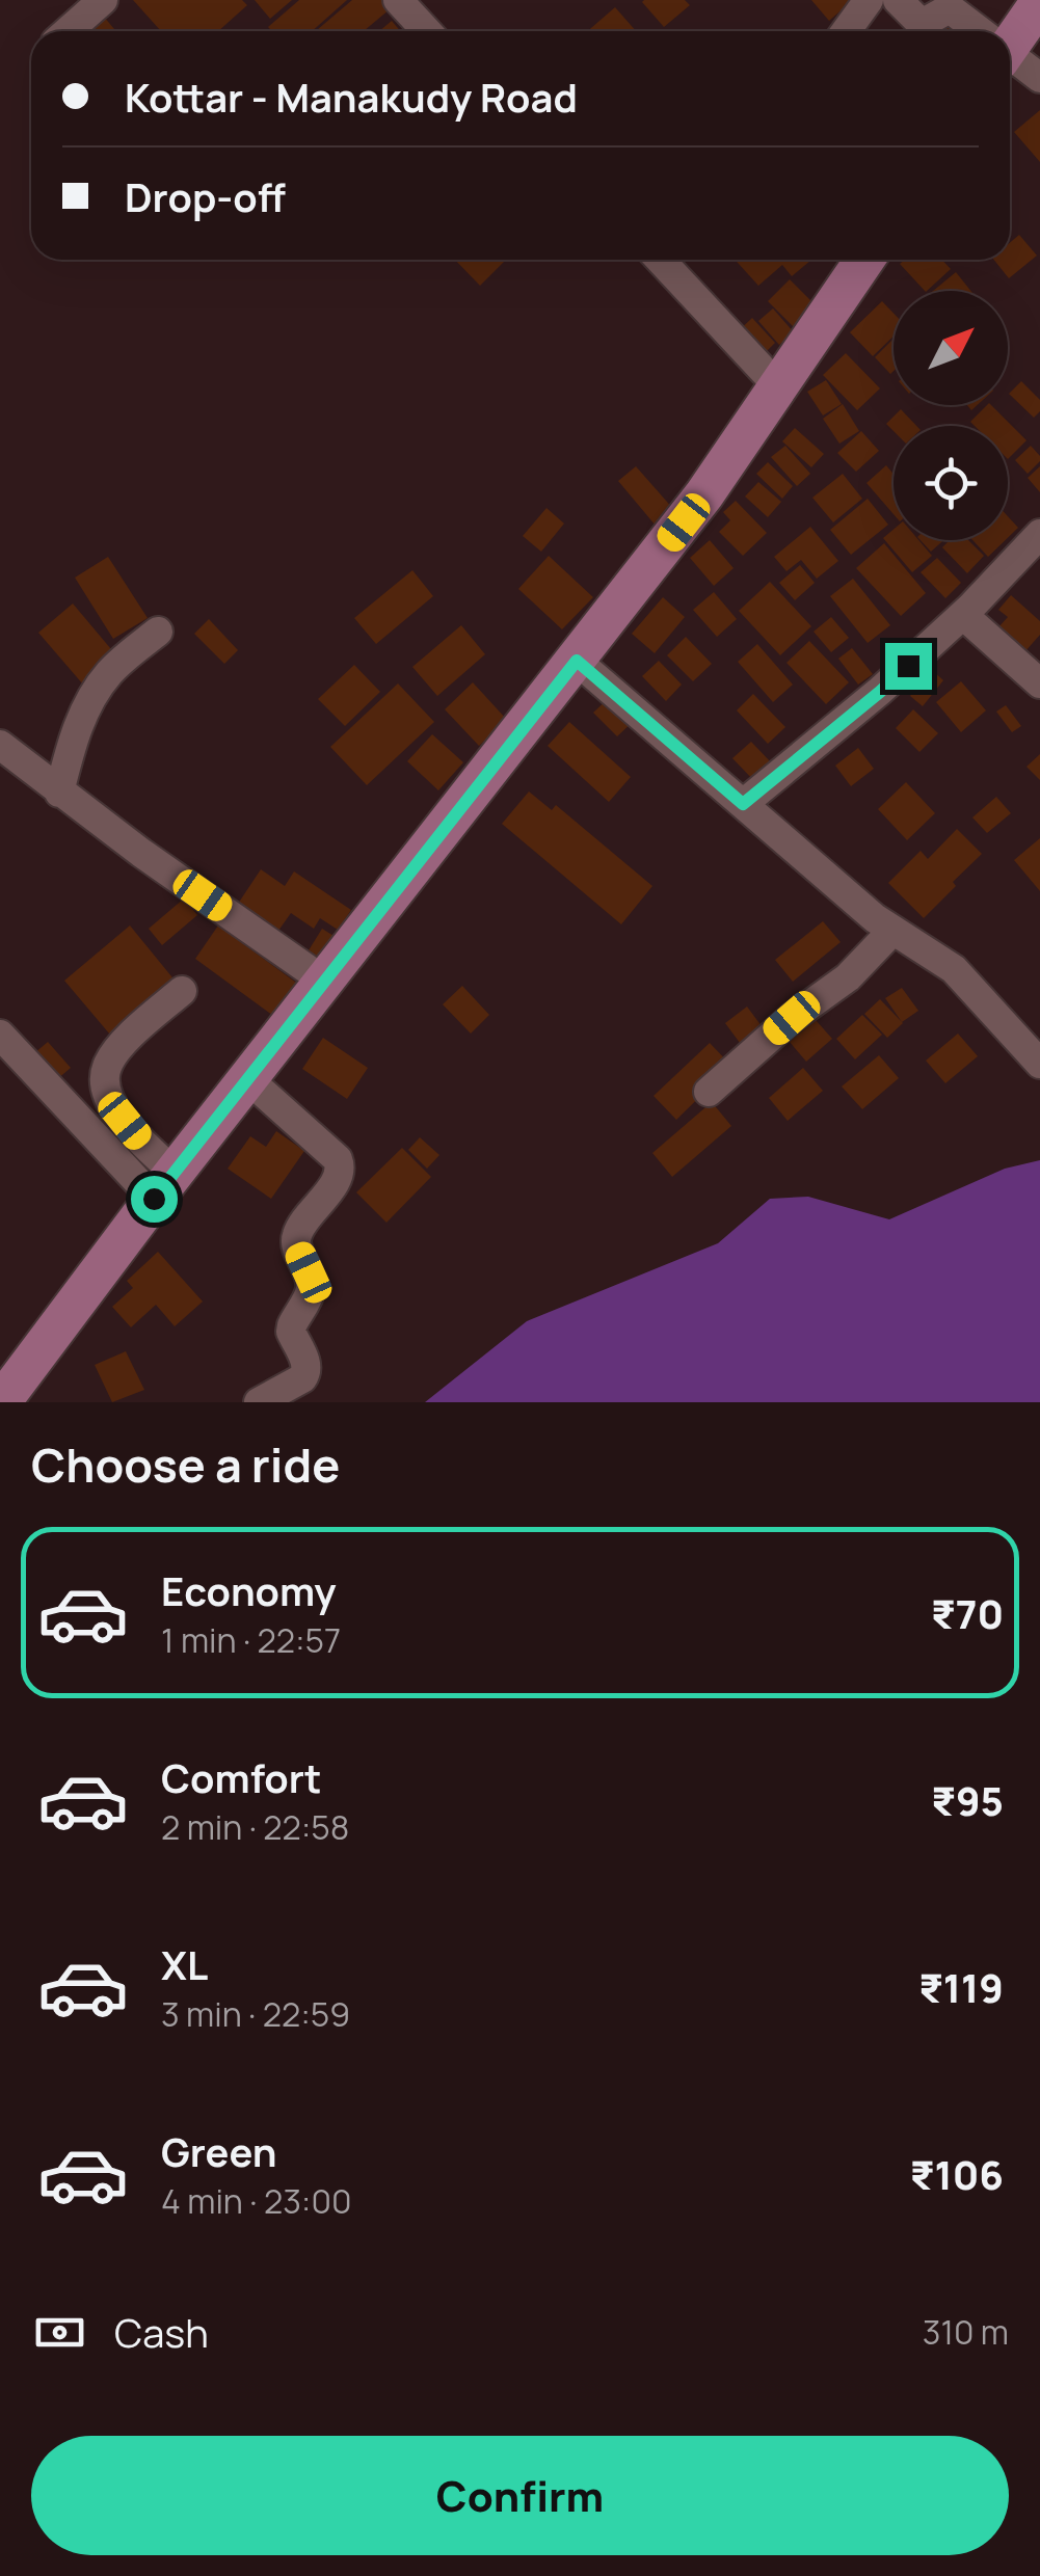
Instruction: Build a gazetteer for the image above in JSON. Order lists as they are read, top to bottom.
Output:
{
  "north": "top right",
  "page": {
    "banner": ["Kottar - Manakudy Road", "Drop-off"],
    "heading": "Choose a ride",
    "list": [
      {
        "name": "Economy",
        "note": "1 min · 22:57",
        "value": "₹70"
      },
      {
        "name": "Comfort",
        "note": "2 min · 22:58",
        "value": "₹95"
      },
      {
        "name": "XL",
        "note": "3 min · 22:59",
        "value": "₹119"
      },
      {
        "name": "Green",
        "note": "4 min · 23:00",
        "value": "₹106"
      }
    ],
    "pay": ["Cash", "310 m"],
    "buttons": "Confirm"
  }
}
